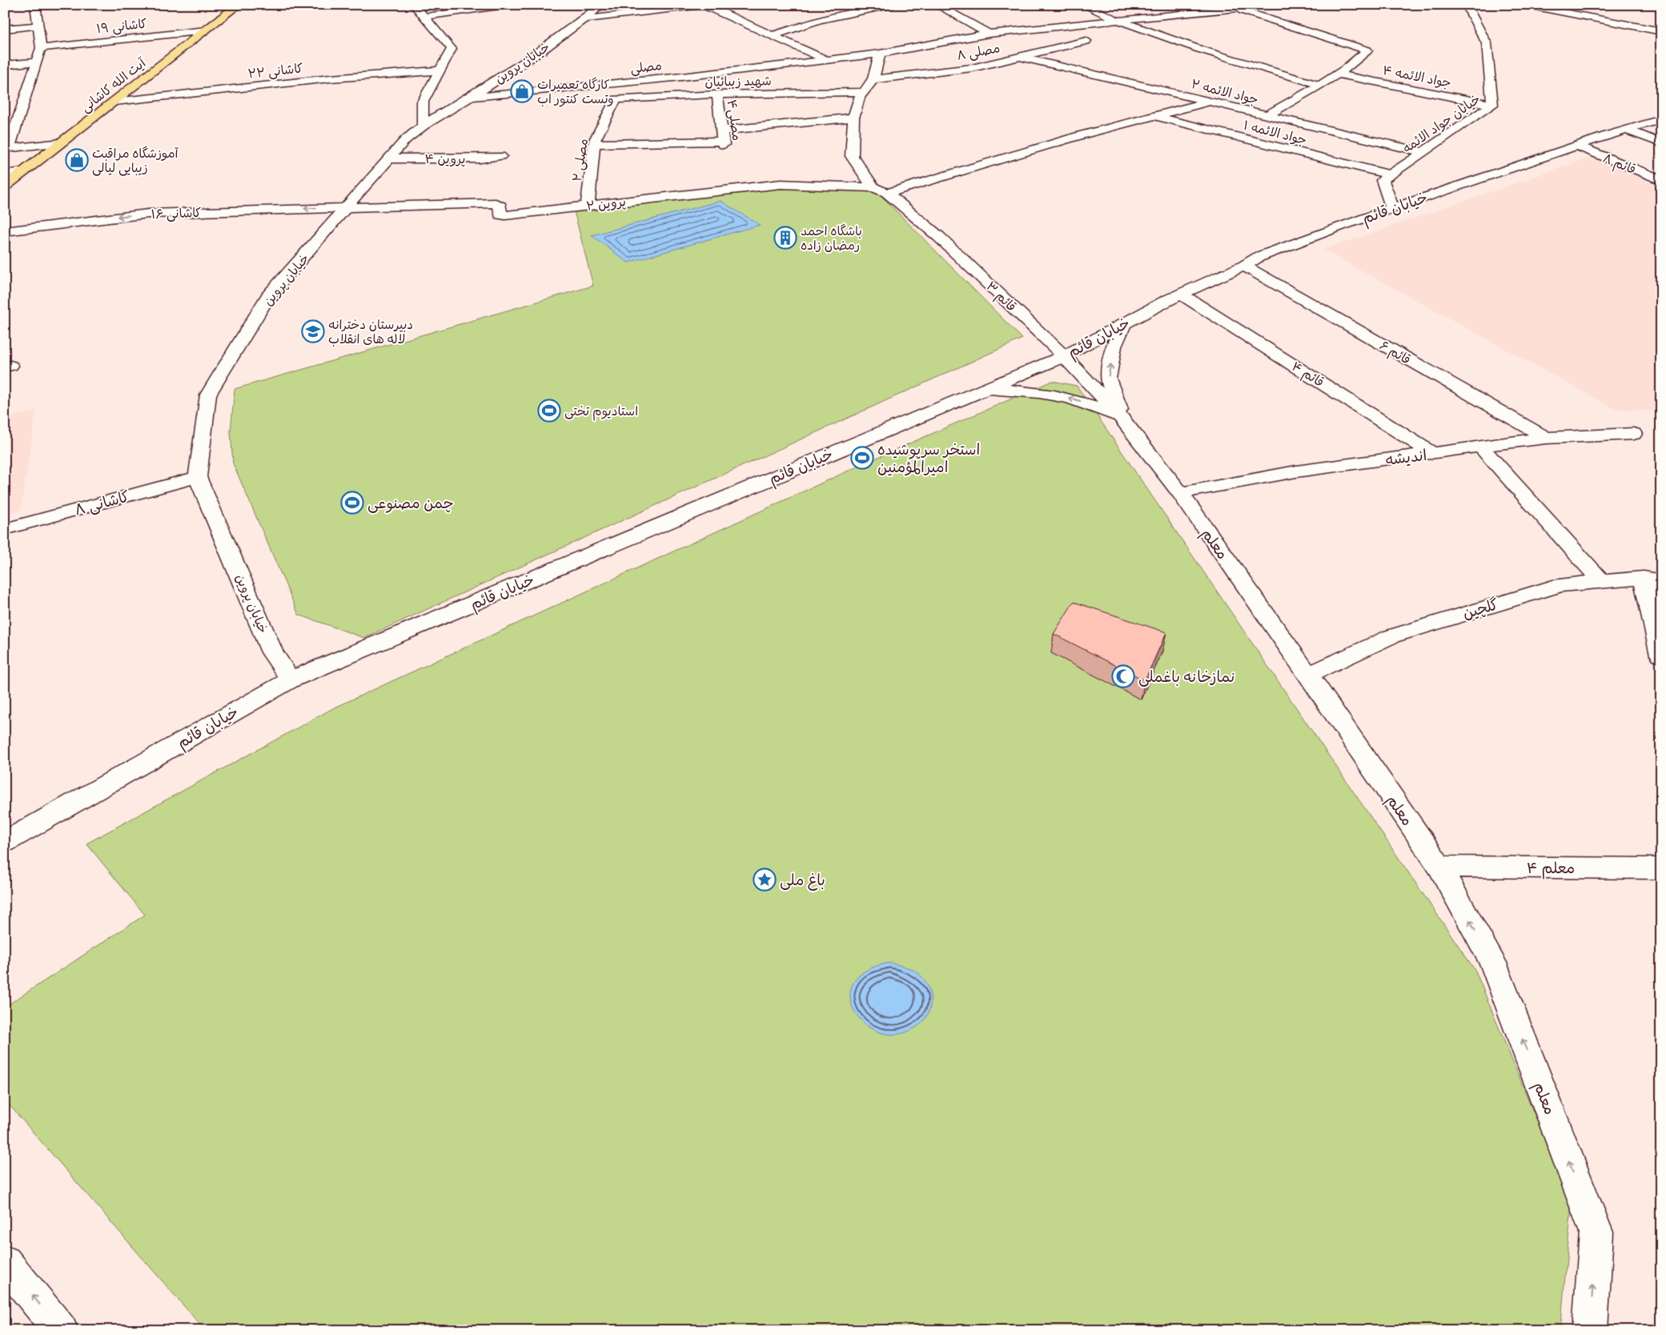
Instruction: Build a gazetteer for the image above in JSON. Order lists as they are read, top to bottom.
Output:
{
  "streets": {
    "main road": ["آیت الله کاشانی"],
    "street": [
      "کاشانی ۱۹",
      "مصلی ۸",
      "خیابان پروین",
      "مصلی",
      "کاشانی ۲۲",
      "جواد الائمه ۴",
      "شهید زیبائیان",
      "جواد الائمه ۲",
      "مصلی۴",
      "خیابان جواد الائمه",
      "جواد الائمه ۱",
      "پروین ۴",
      "مصلی ۲",
      "قائم ۸",
      "پروین ۲",
      "خیابان قائم",
      "کاشانی ۱۶",
      "قائم ۳",
      "قائم ۶",
      "قائم ۴",
      "اندیشه",
      "کاشانی ۸",
      "معلم",
      "گلچین",
      "معلم ۴"
    ]
  },
  "crossings": [
    ["کاشانی ۱۹", "آیت الله کاشانی"],
    ["مصلی ۸", "جواد الائمه ۲"],
    ["خیابان پروین", "مصلی"],
    ["خیابان پروین", "پروین ۴"],
    ["خیابان پروین", "پروین ۲"],
    ["خیابان پروین", "خیابان قائم"],
    ["خیابان پروین", "کاشانی ۱۶"],
    ["خیابان پروین", "کاشانی ۸"],
    ["کاشانی ۲۲", "آیت الله کاشانی"],
    ["جواد الائمه ۴", "خیابان جواد الائمه"],
    ["شهید زیبائیان", "مصلی۴"],
    ["شهید زیبائیان", "مصلی ۲"],
    ["جواد الائمه ۲", "خیابان جواد الائمه"],
    ["خیابان جواد الائمه", "جواد الائمه ۱"],
    ["مصلی ۲", "پروین ۲"],
    ["قائم ۸", "خیابان قائم"],
    ["پروین ۲", "کاشانی ۱۶"],
    ["خیابان قائم", "قائم ۳"],
    ["خیابان قائم", "قائم ۶"],
    ["خیابان قائم", "قائم ۴"],
    ["خیابان قائم", "معلم"],
    ["قائم ۳", "معلم"],
    ["قائم ۶", "اندیشه"],
    ["قائم ۴", "اندیشه"],
    ["اندیشه", "معلم"],
    ["معلم", "گلچین"],
    ["معلم", "معلم ۴"]
  ],
  "one_way": ["معلم"],
  "places": {
    "shop": ["کارگاه تعمیرات وتست کنتور اب", "آموزشگاه مراقبت زیبایی لیالی"],
    "building": ["باشگاه احمد رمضان زاده"],
    "school or university": ["دبیرستان دخترانه لاله های انقلاب"],
    "sports": ["استادیوم تختی", "استخر سرپوشیده امیرالمؤمنین", "چمن مصنوعی"],
    "mosque": ["نمازخانه باغملی"],
    "place": ["باغ ملی"]
  }
}
